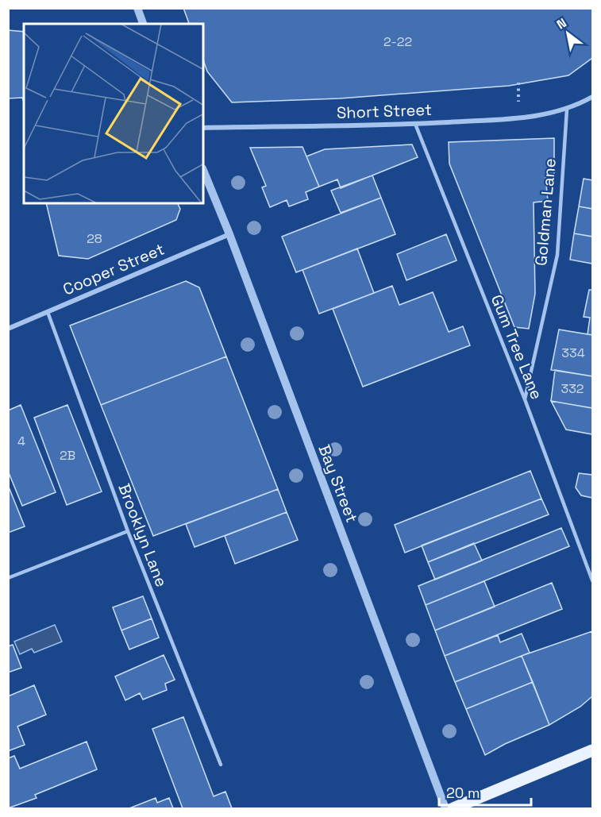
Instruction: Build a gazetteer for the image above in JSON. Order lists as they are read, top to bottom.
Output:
{
  "streets": {
    "street": ["Short Street", "Cooper Street", "Bay Street"],
    "lane": ["Goldman Lane", "Gum Tree Lane", "Brooklyn Lane"]
  },
  "crossings": [
    ["Short Street", "Goldman Lane"],
    ["Short Street", "Gum Tree Lane"],
    ["Goldman Lane", "Gum Tree Lane"],
    ["Cooper Street", "Bay Street"],
    ["Cooper Street", "Brooklyn Lane"]
  ],
  "house_numbers": [
    "2-22",
    "28",
    "334",
    "332",
    "4",
    "2B"
  ],
  "scale_bar": "20 m",
  "north": "top left"
}
